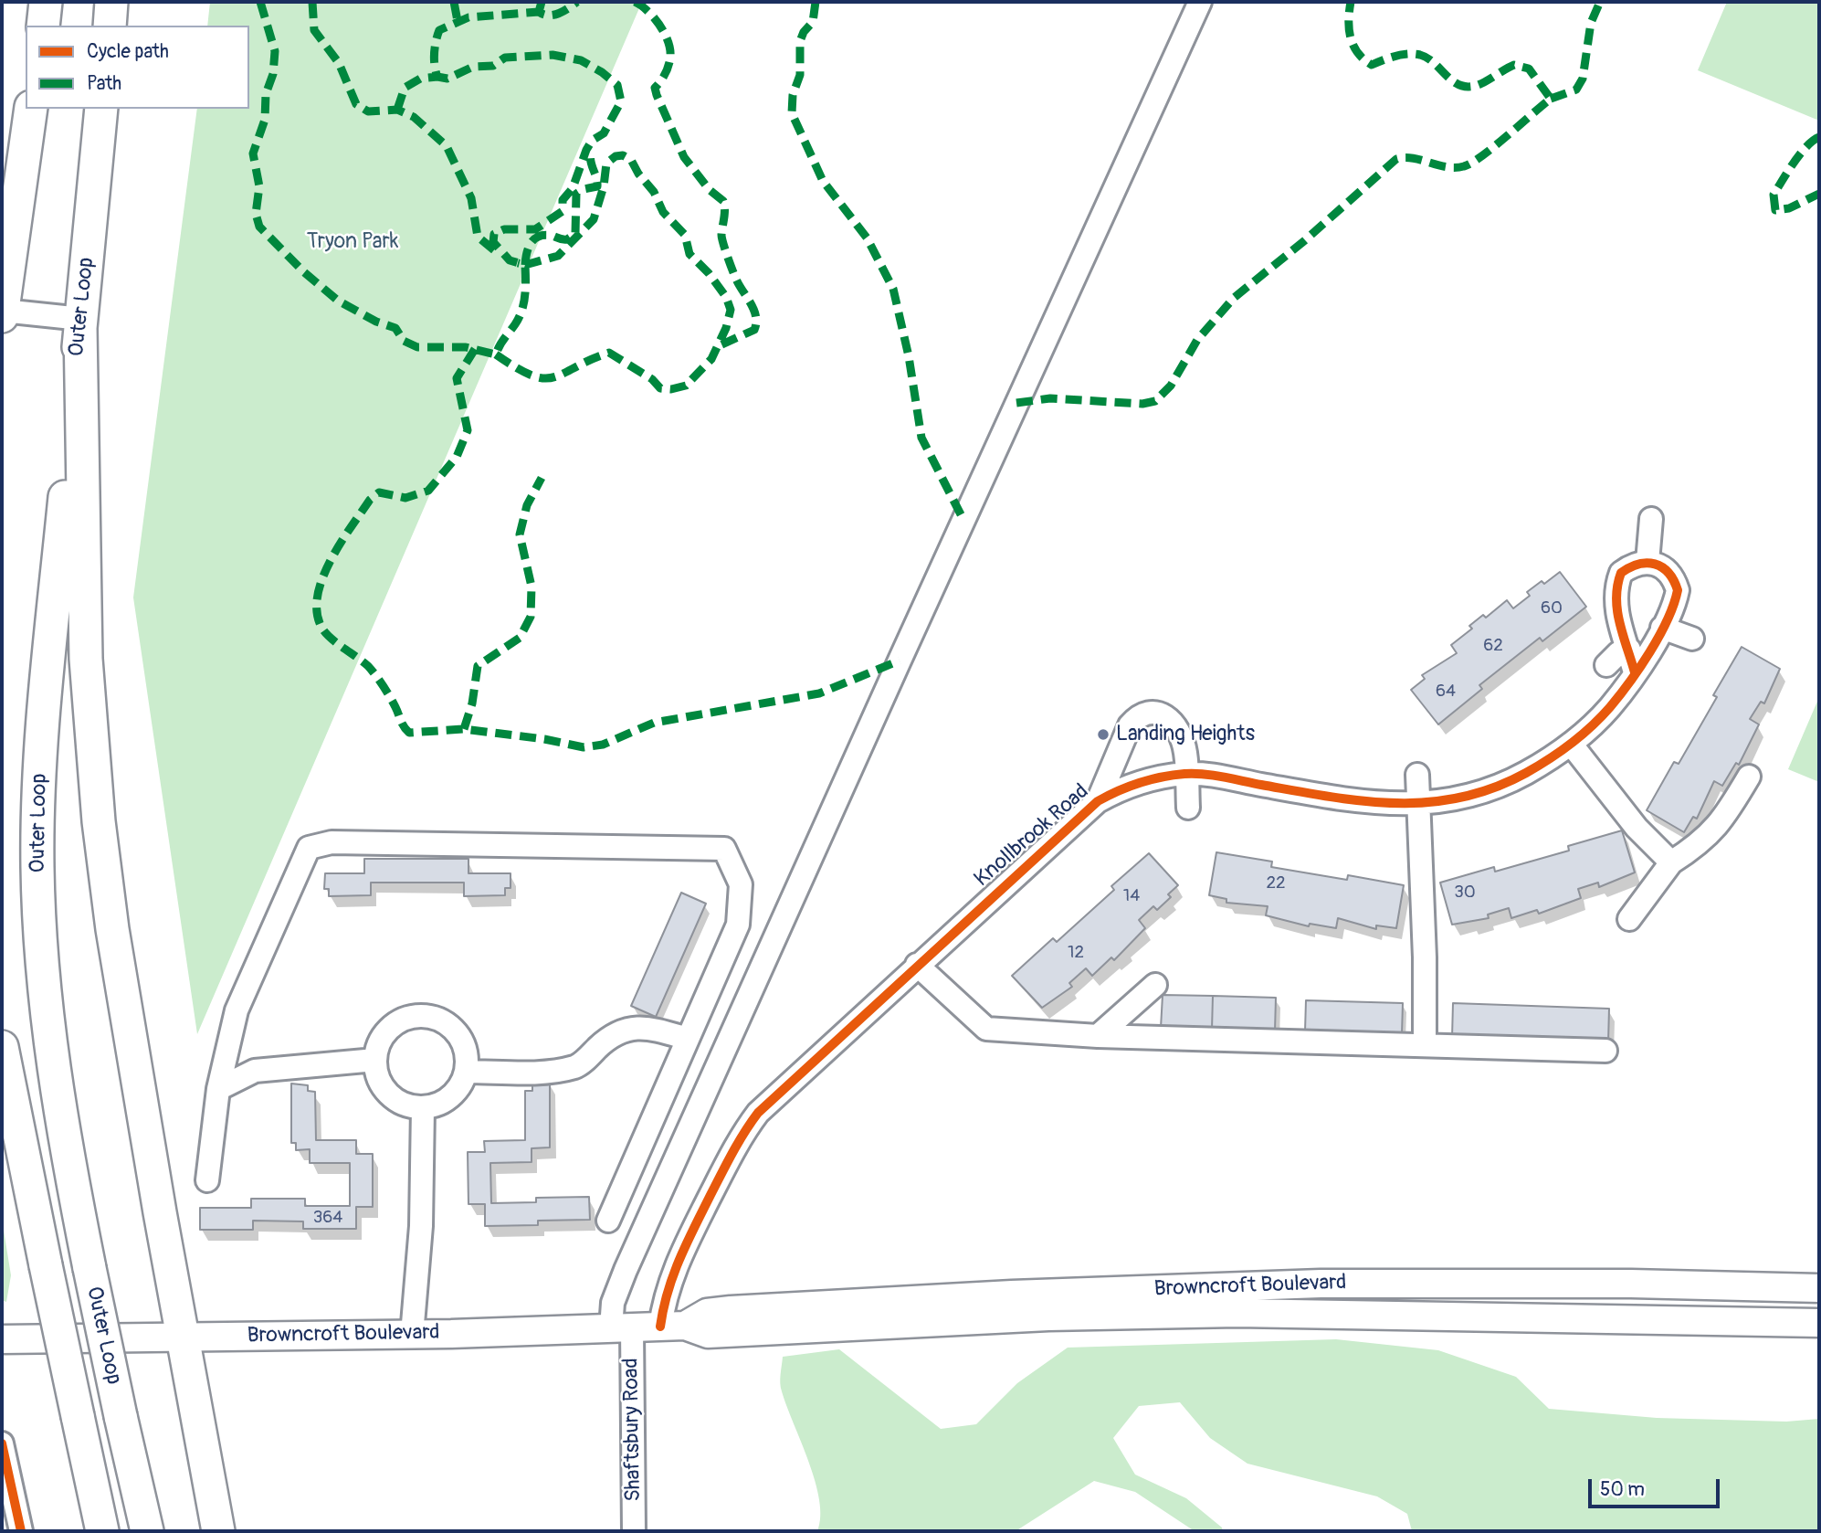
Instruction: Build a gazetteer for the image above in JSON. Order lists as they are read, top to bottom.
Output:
{
  "streets": {
    "highway": ["Outer Loop"],
    "main road": ["Browncroft Boulevard"],
    "street": ["Knollbrook Road", "Shaftsbury Road"]
  },
  "crossings": [
    ["Knollbrook Road", "Browncroft Boulevard"],
    ["Browncroft Boulevard", "Shaftsbury Road"]
  ],
  "parks": ["Tryon Park"],
  "places": ["Landing Heights"],
  "house_numbers": [
    "60",
    "62",
    "64",
    "22",
    "30",
    "14",
    "12",
    "364"
  ],
  "legend": ["Cycle path", "Path"],
  "scale_bar": "50 m"
}
